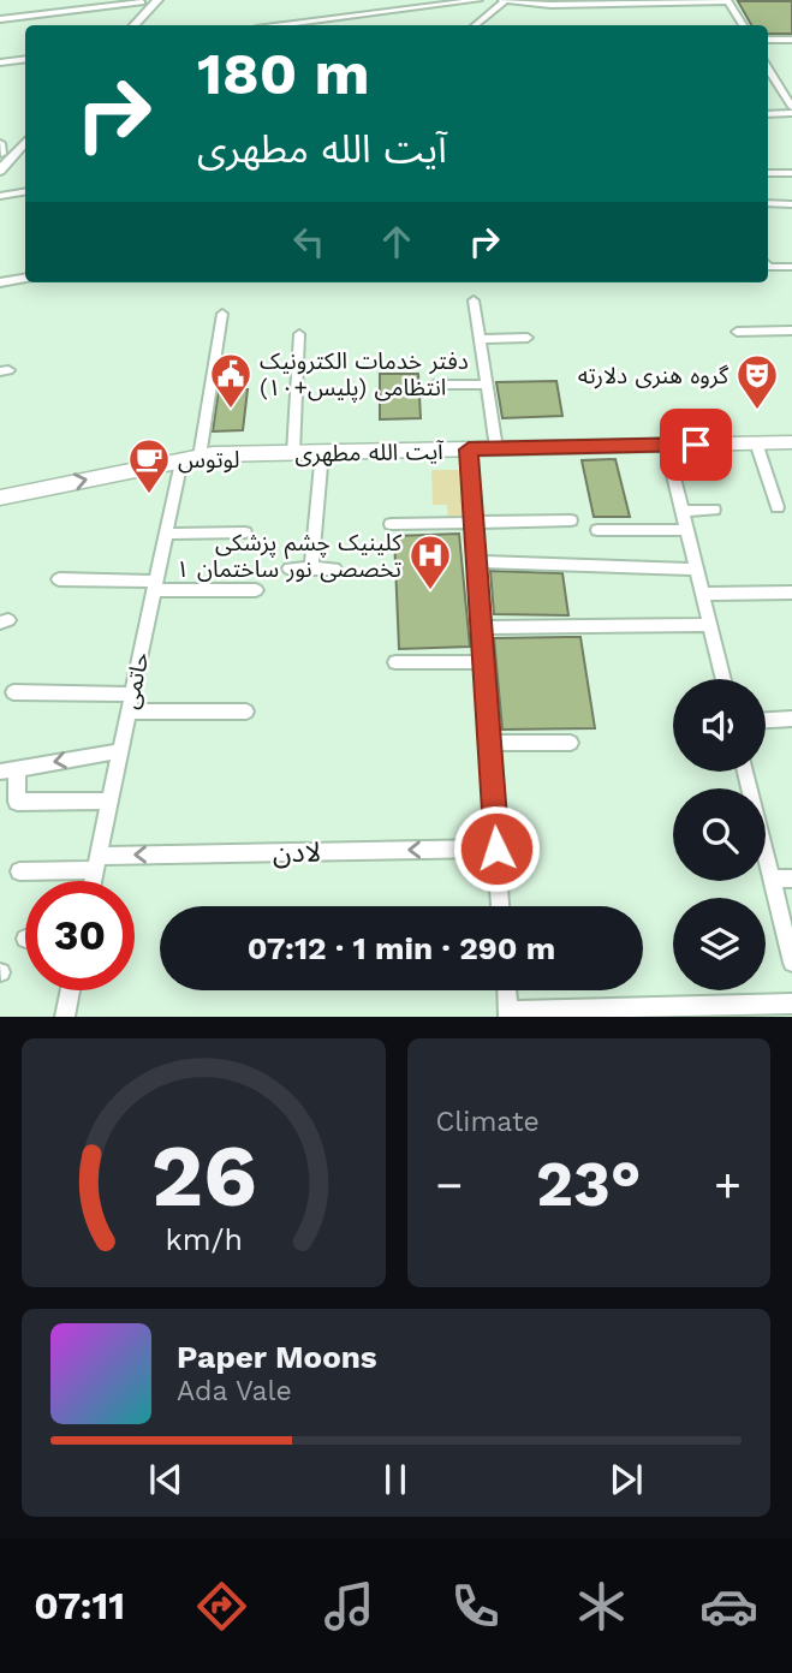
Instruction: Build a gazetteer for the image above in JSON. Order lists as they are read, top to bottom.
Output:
{
  "streets": {
    "main road": ["آیت الله مطهری"],
    "street": ["حاتمی", "لادن"]
  },
  "crossings": [
    ["آیت الله مطهری", "حاتمی"],
    ["حاتمی", "لادن"]
  ],
  "one_way": ["لادن"],
  "places": {
    "public building": ["دفتر خدمات الکترونیک انتظامی (پلیس+۱۰)"],
    "theatre": ["گروه هنری دلارته"],
    "cafe": ["لوتوس"],
    "hospital": ["کلینیک چشم پزشکی تخصصی نور ساختمان ۱"]
  },
  "page": {
    "turn": ["180 m", "آیت الله مطهری"],
    "limit": "30",
    "trip": "07:12 · 1 min · 290 m",
    "tile": "Climate",
    "heat": ["−", "23°", "+"],
    "song": ["Paper Moons", "Ada Vale"],
    "tabs": "07:11",
    "gauge": ["26", "km/h"]
  }
}
